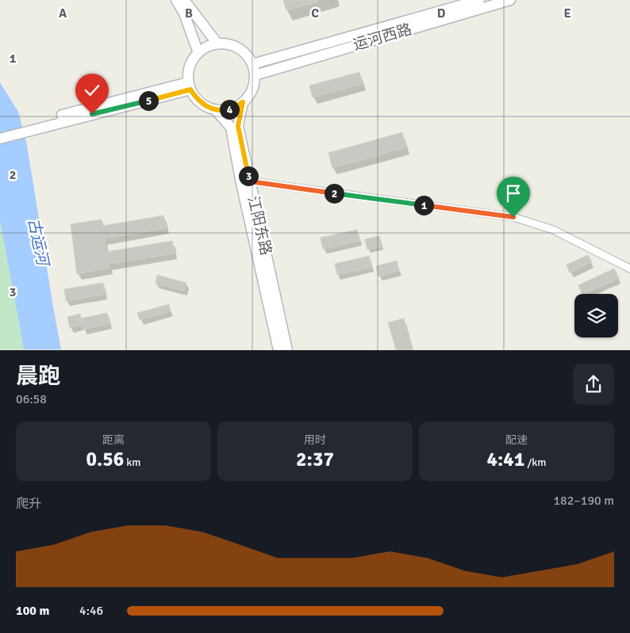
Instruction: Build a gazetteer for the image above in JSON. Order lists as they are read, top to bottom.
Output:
{
  "streets": {
    "main road": ["运河西路", "江阳东路"]
  },
  "crossings": [
    ["运河西路", "江阳东路"]
  ],
  "water": ["古运河"],
  "page": {
    "pins": [
      "5",
      "4",
      "3",
      "2",
      "1"
    ],
    "heading": ["晨跑", "06:58"],
    "stats": [
      ["距离", "0.56 km"],
      ["用时", "2:37"],
      ["配速", "4:41 /km"]
    ],
    "chart": ["爬升", "182–190 m"],
    "list": [
      {
        "name": "100 m",
        "note": "4:46"
      }
    ]
  },
  "grid": {
    "columns": [
      "A",
      "B",
      "C",
      "D",
      "E"
    ],
    "rows": ["1", "2", "3"]
  }
}
